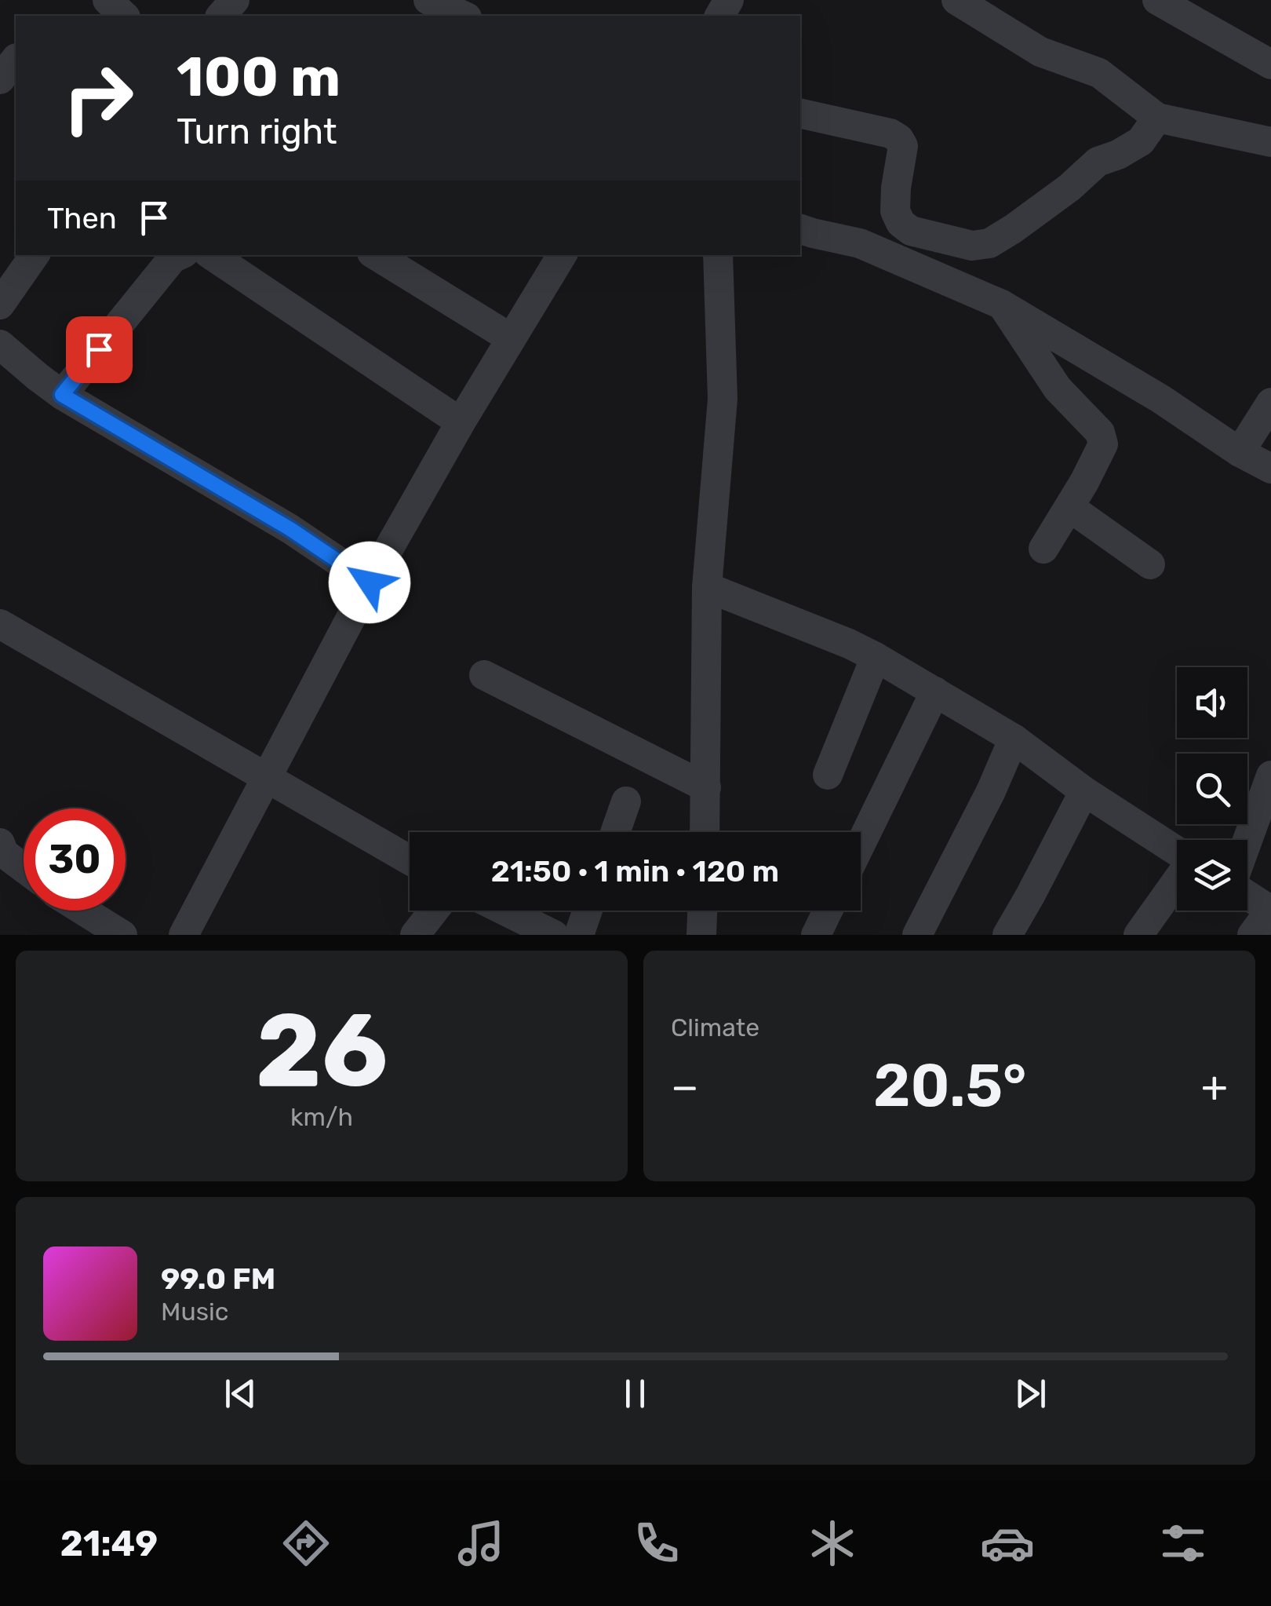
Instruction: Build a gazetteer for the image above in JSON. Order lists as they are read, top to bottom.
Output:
{
  "page": {
    "turn": ["100 m", "Turn right"],
    "then": "Then",
    "limit": "30",
    "trip": "21:50 · 1 min · 120 m",
    "tile": [
      ["26", "km/h"],
      "Climate"
    ],
    "heat": ["−", "20.5°", "+"],
    "song": ["99.0 FM", "Music"],
    "tabs": "21:49"
  }
}
